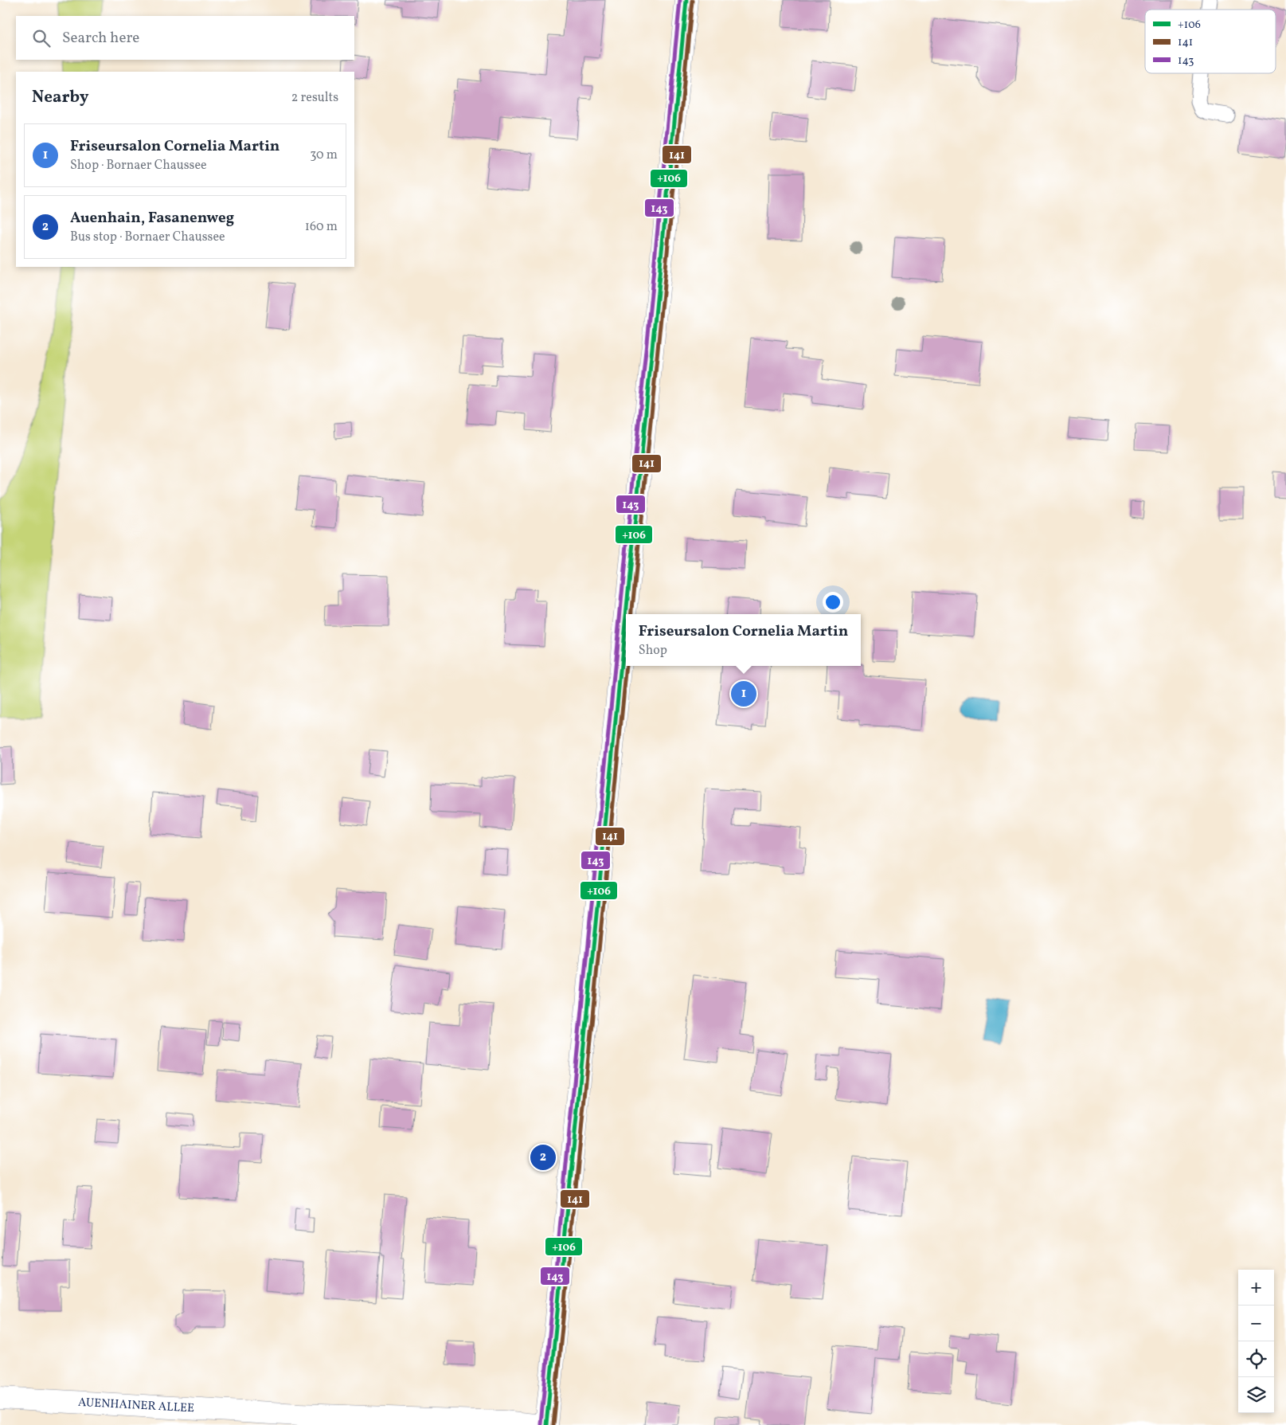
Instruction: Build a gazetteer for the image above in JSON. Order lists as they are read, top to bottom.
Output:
{
  "streets": {
    "street": ["AUENHAINER ALLEE"]
  },
  "lines": ["transit line +106", "transit line 143", "transit line 141"],
  "legend": ["+106", "141", "143"],
  "page": {
    "search": "Search here",
    "heading": ["Nearby", "2 results"],
    "list": [
      {
        "mark": "1",
        "name": "Friseursalon Cornelia Martin",
        "note": "Shop · Bornaer Chaussee",
        "value": "30 m"
      },
      {
        "mark": "2",
        "name": "Auenhain, Fasanenweg",
        "note": "Bus stop · Bornaer Chaussee",
        "value": "160 m"
      }
    ],
    "popup": ["Friseursalon Cornelia Martin", "Shop"],
    "pins": ["1", "2"],
    "map_buttons": ["+", "−"]
  }
}
